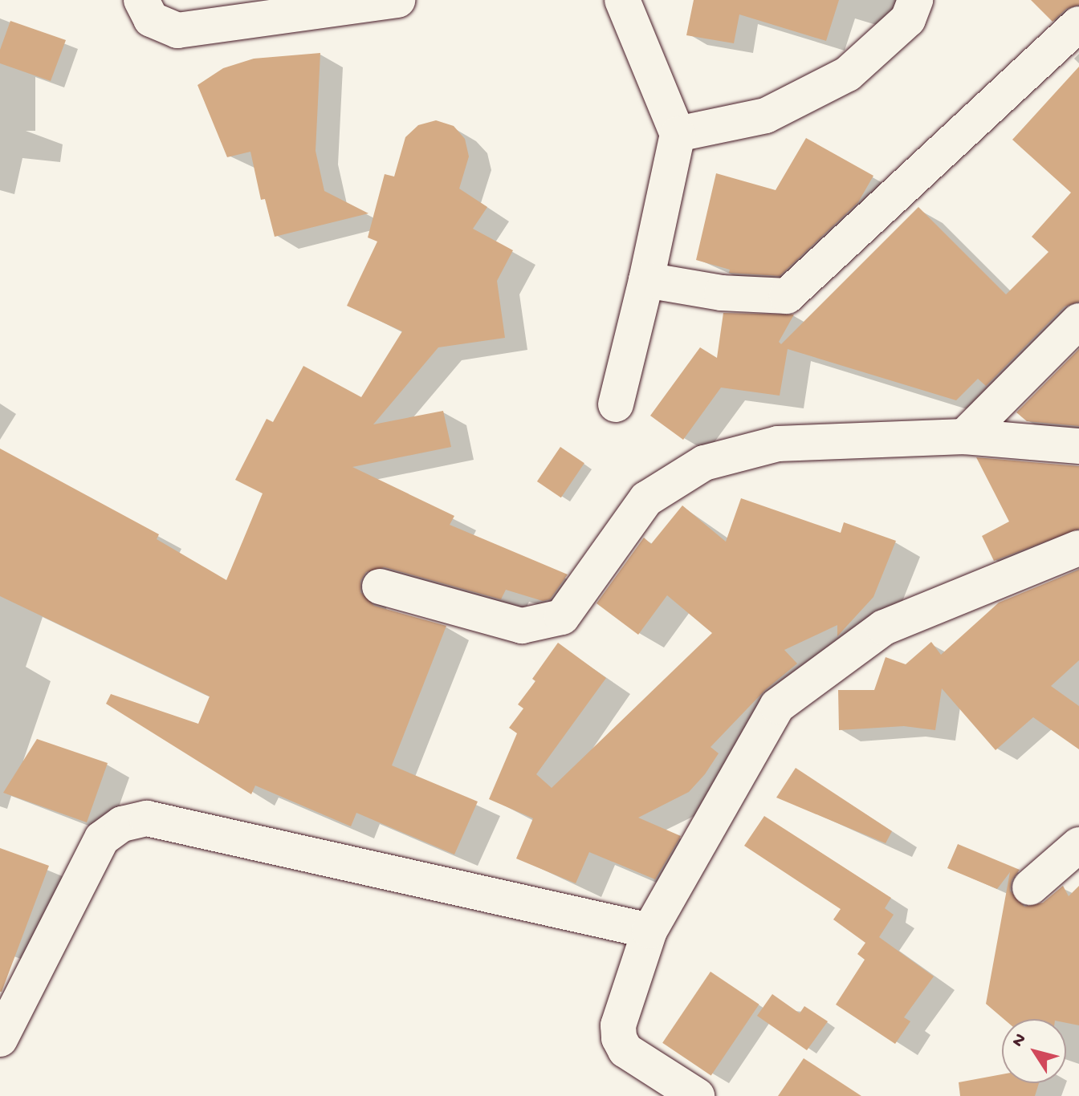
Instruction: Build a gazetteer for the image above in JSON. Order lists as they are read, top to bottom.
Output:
{
  "north": "top left"
}
